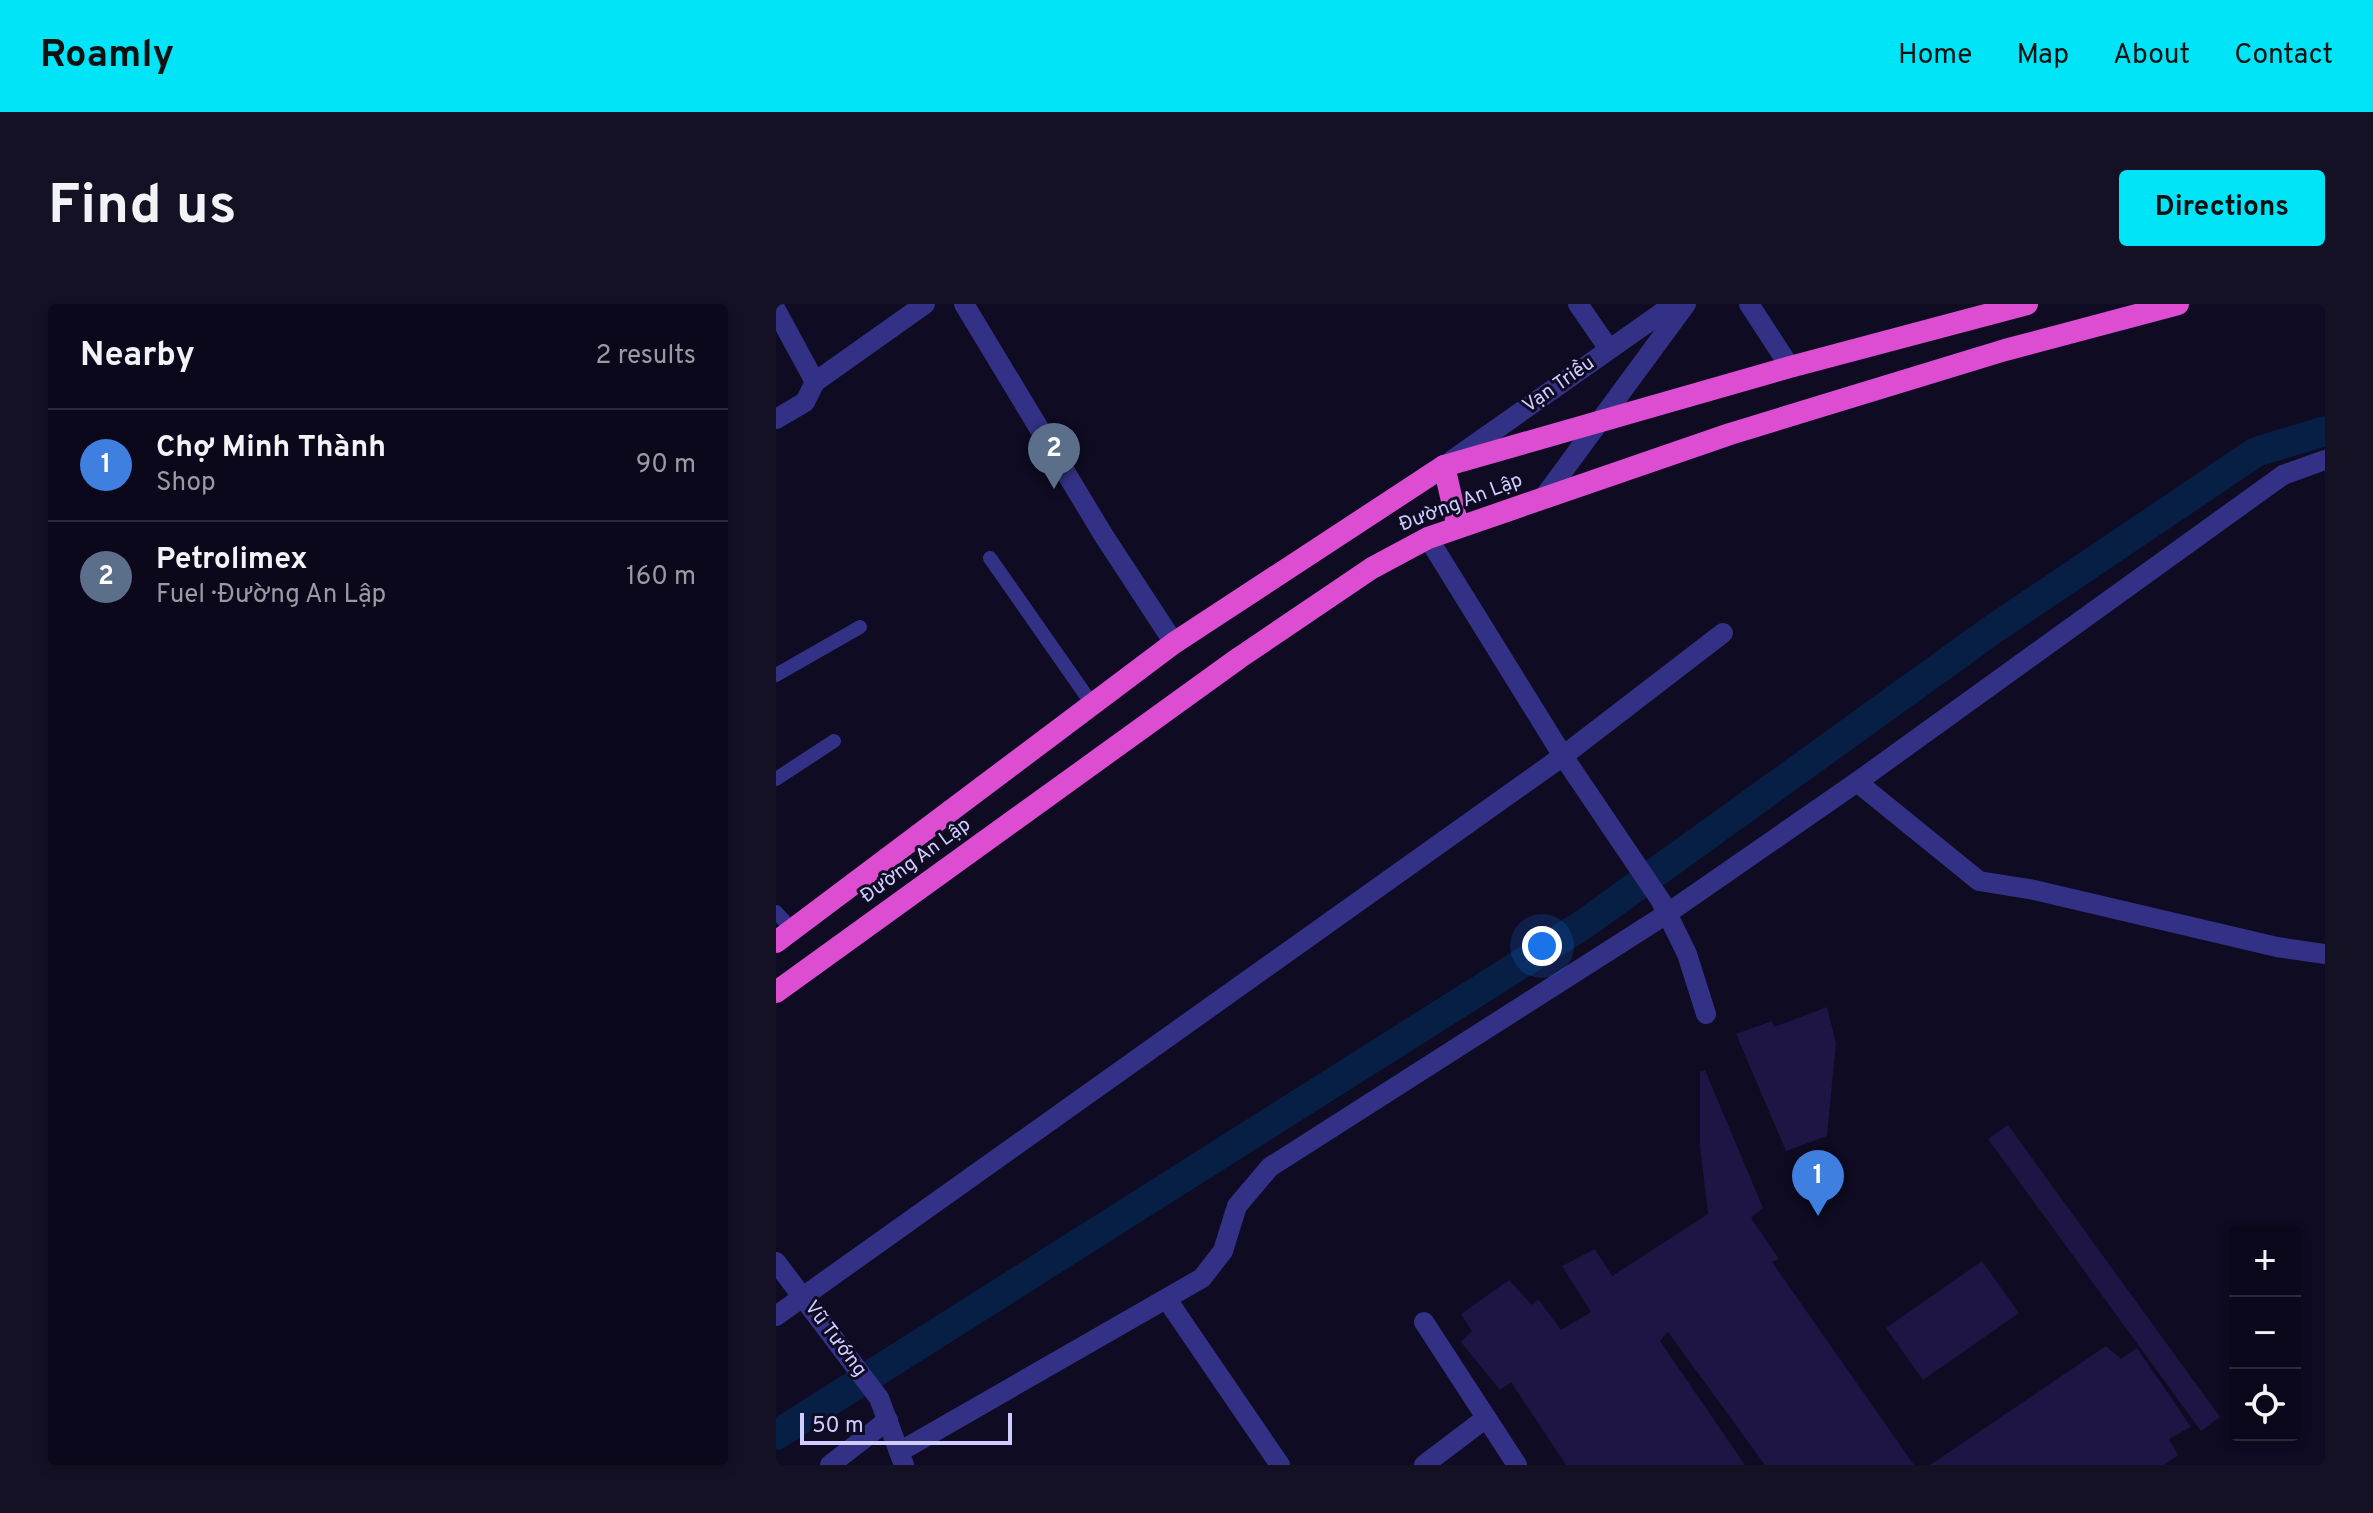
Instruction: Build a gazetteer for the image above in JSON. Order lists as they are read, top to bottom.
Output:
{
  "streets": {
    "highway": ["Đường An Lập"],
    "street": ["Vạn Triều", "Vũ Tướng"]
  },
  "crossings": [
    ["Vạn Triều", "Đường An Lập"]
  ],
  "scale_bar": "50 m",
  "page": {
    "header": "Roamly",
    "nav": [
      "Home",
      "Map",
      "About",
      "Contact"
    ],
    "buttons": "Directions",
    "title": "Find us",
    "heading": ["Nearby", "2 results"],
    "list": [
      {
        "mark": "1",
        "name": "Chợ Minh Thành",
        "note": "Shop",
        "value": "90 m"
      },
      {
        "mark": "2",
        "name": "Petrolimex",
        "note": "Fuel · Đường An Lập",
        "value": "160 m"
      }
    ],
    "pins": ["2", "1"],
    "map_buttons": ["+", "−"],
    "scale": "50 m"
  }
}
